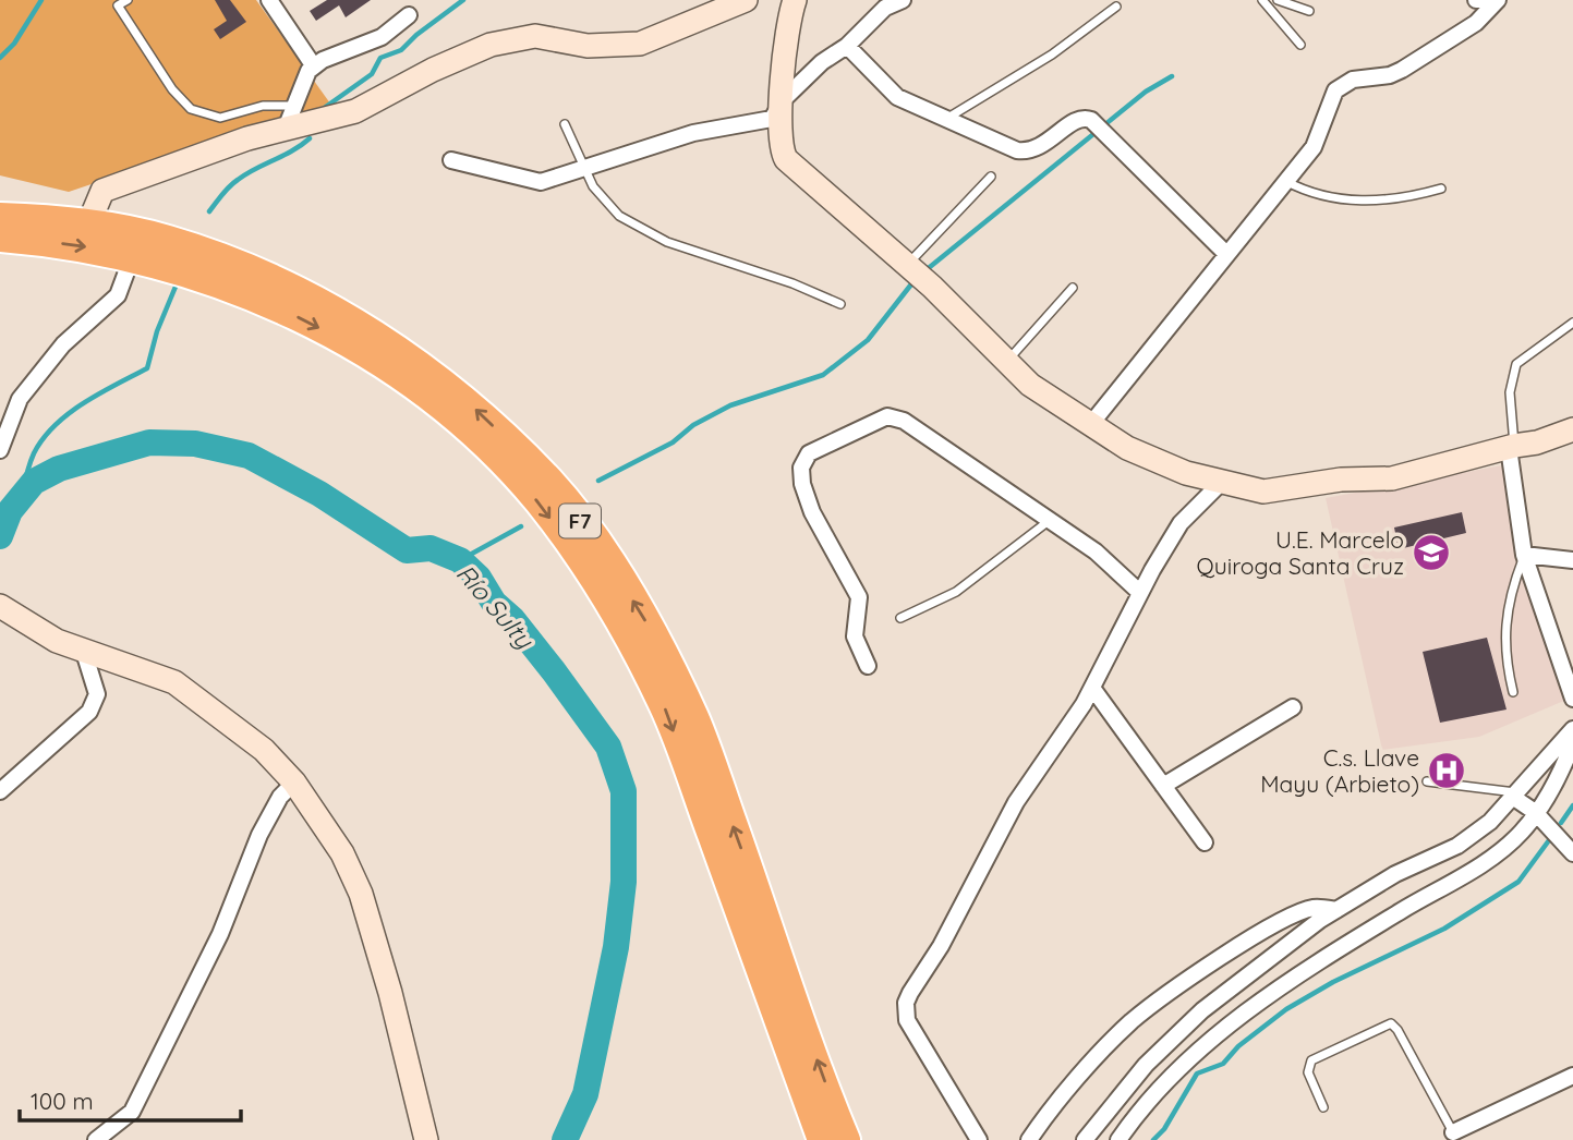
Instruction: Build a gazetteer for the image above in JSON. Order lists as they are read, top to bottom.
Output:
{
  "streets": {
    "highway": ["F7"]
  },
  "water": ["Río Sulty"],
  "places": {
    "school or university": ["U.E. Marcelo Quiroga Santa Cruz"],
    "hospital": ["C.s. Llave Mayu (Arbieto)"]
  },
  "scale_bar": "100 m"
}
